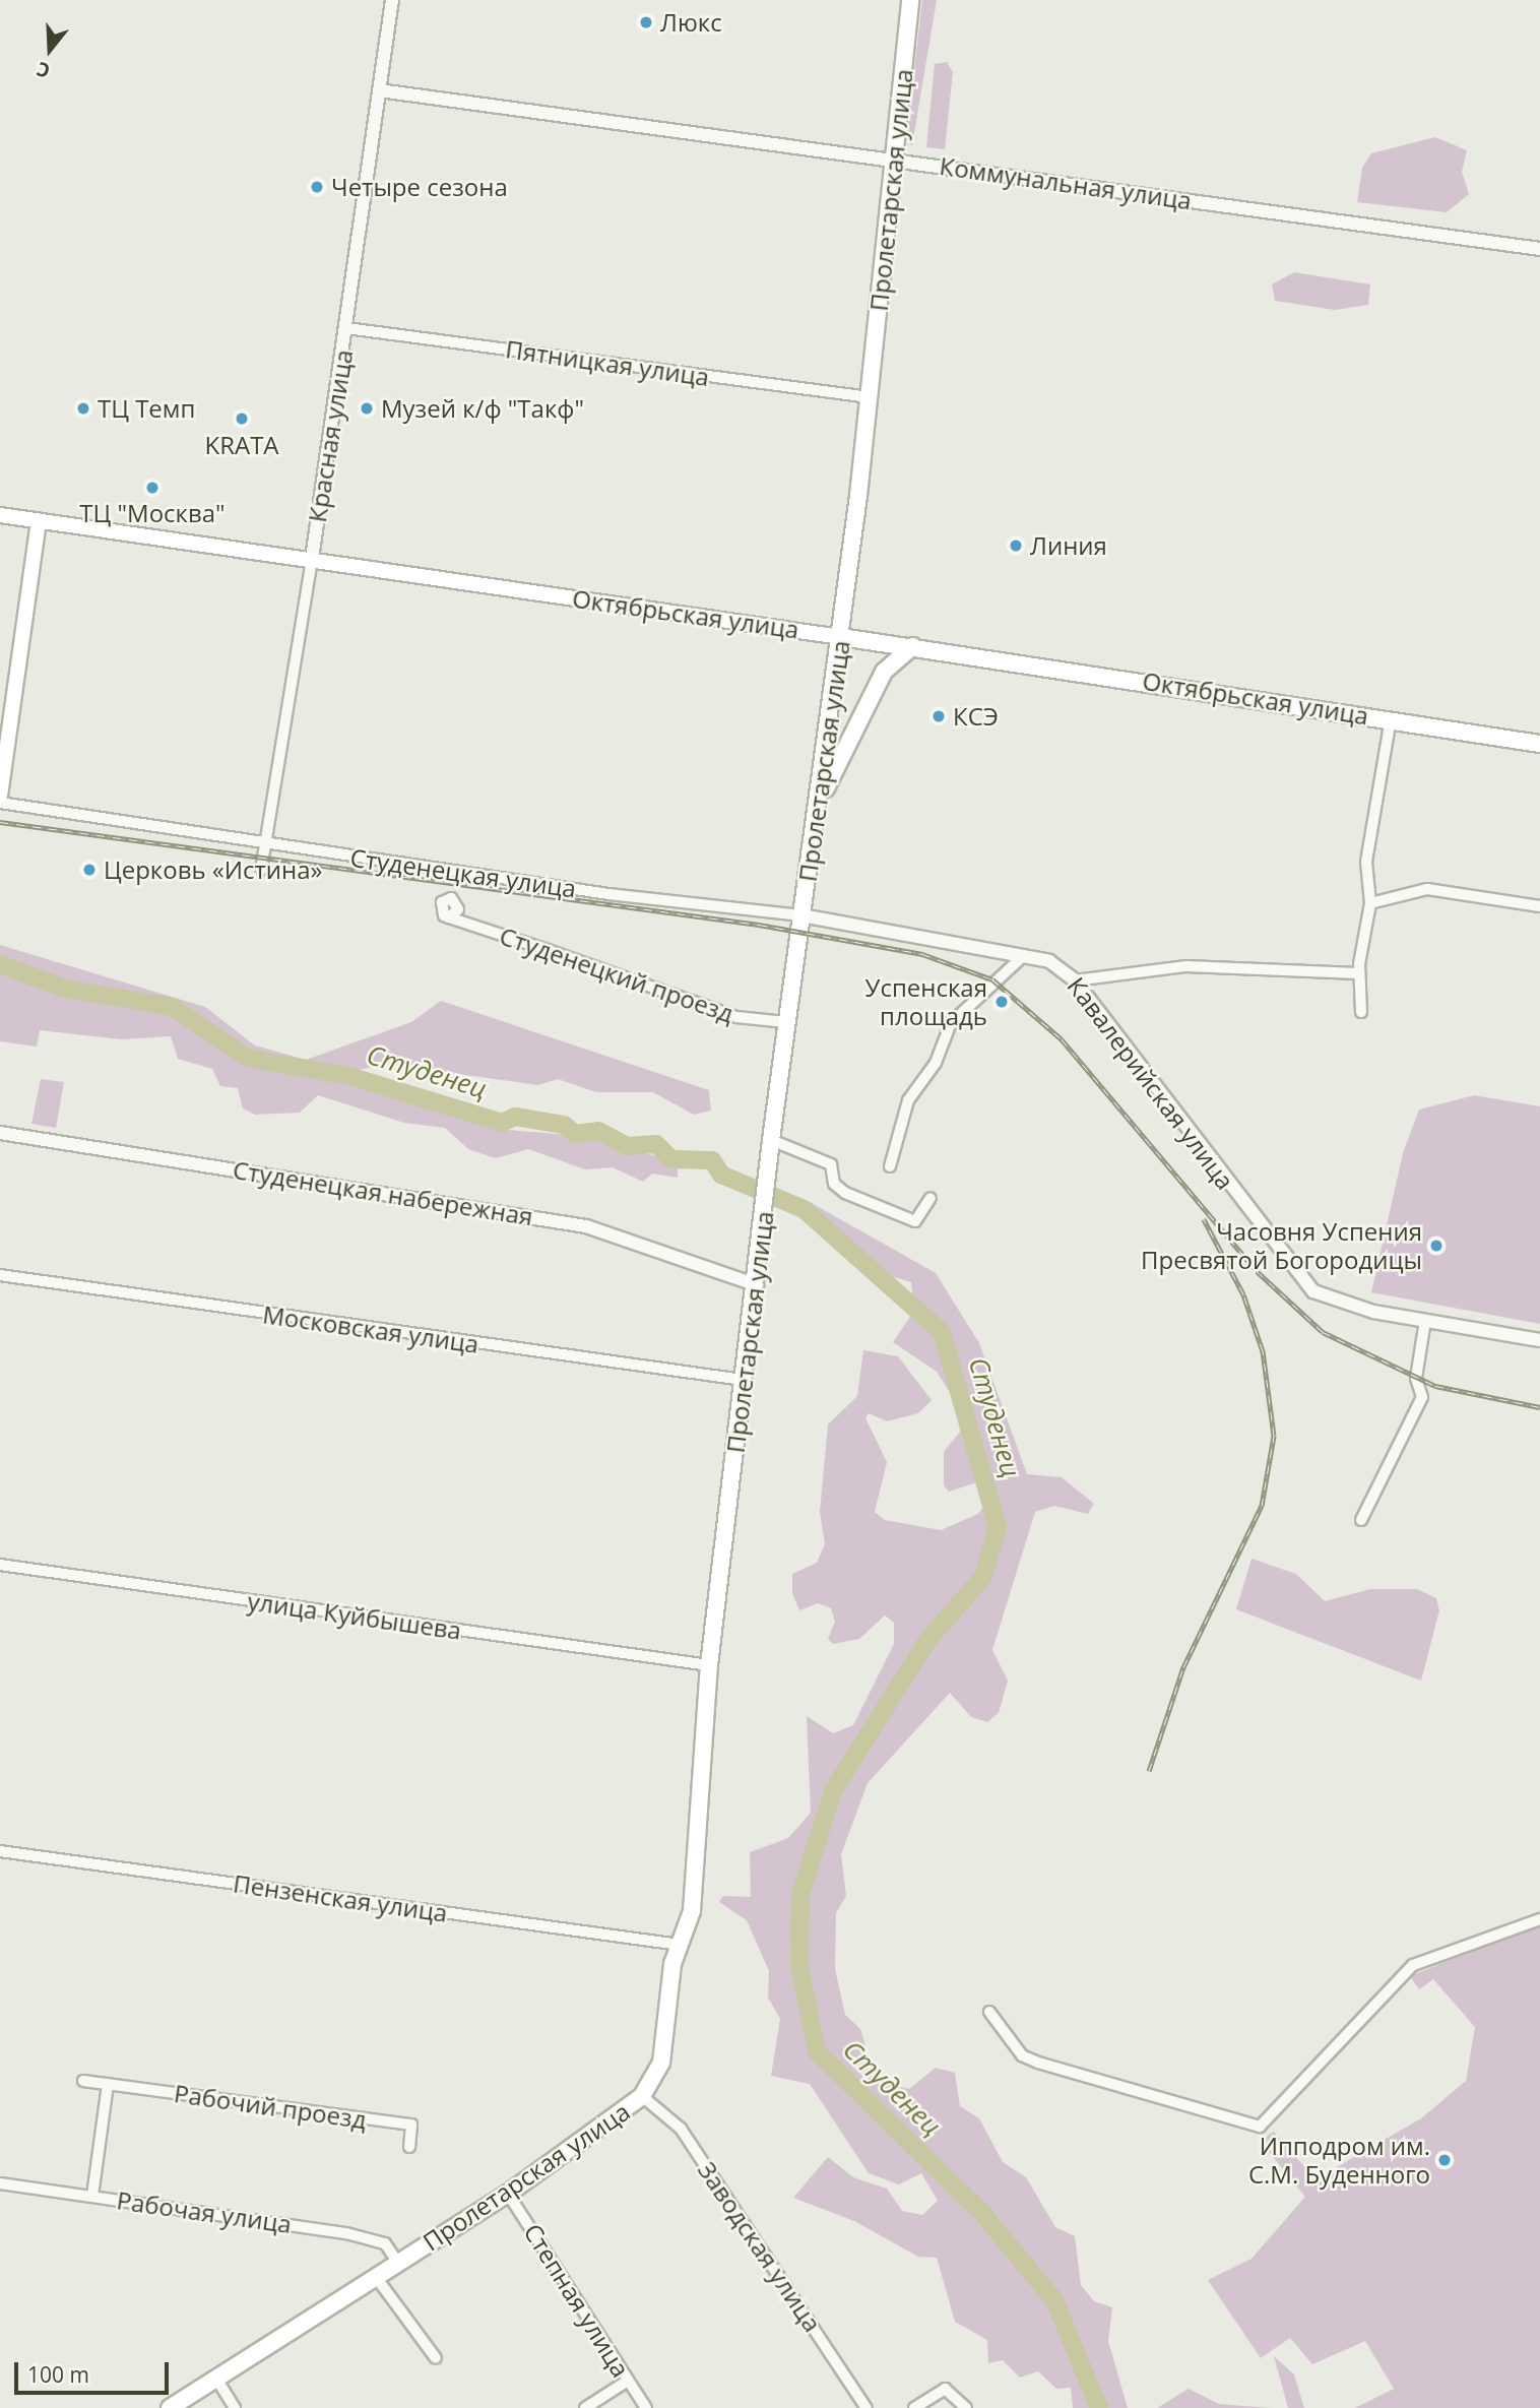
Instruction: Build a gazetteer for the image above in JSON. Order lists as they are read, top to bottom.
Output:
{
  "streets": {
    "main road": ["Пролетарская улица", "Октябрьская улица"],
    "street": [
      "Коммунальная улица",
      "Пятницкая улица",
      "Красная улица",
      "Студенецкая улица",
      "Студенецкий проезд",
      "Кавалерийская улица",
      "Студенецкая набережная",
      "Московская улица",
      "улица Куйбышева",
      "Пензенская улица",
      "Рабочий проезд",
      "Рабочая улица",
      "Заводская улица",
      "Степная улица"
    ]
  },
  "crossings": [
    ["Коммунальная улица", "Пролетарская улица"],
    ["Коммунальная улица", "Красная улица"],
    ["Пролетарская улица", "Пятницкая улица"],
    ["Пролетарская улица", "Октябрьская улица"],
    ["Пролетарская улица", "Студенецкая улица"],
    ["Пролетарская улица", "Студенецкий проезд"],
    ["Пролетарская улица", "Кавалерийская улица"],
    ["Пролетарская улица", "Студенецкая набережная"],
    ["Пролетарская улица", "Московская улица"],
    ["Пролетарская улица", "улица Куйбышева"],
    ["Пролетарская улица", "Пензенская улица"],
    ["Пролетарская улица", "Рабочая улица"],
    ["Пролетарская улица", "Заводская улица"],
    ["Пролетарская улица", "Степная улица"],
    ["Пятницкая улица", "Красная улица"],
    ["Красная улица", "Октябрьская улица"],
    ["Красная улица", "Студенецкая улица"],
    ["Студенецкая улица", "Кавалерийская улица"]
  ],
  "water": ["Студенец"],
  "places": [
    "Люкс",
    "Четыре сезона",
    "ТЦ Темп",
    "Музей к/ф \"Такф\"",
    "KRATA",
    "ТЦ \"Москва\"",
    "Линия",
    "КСЭ",
    "Церковь «Истина»",
    "Успенская площадь",
    "Часовня Успения Пресвятой Богородицы",
    "Ипподром им. С.М. Буденного"
  ],
  "scale_bar": "100 m",
  "north": "bottom"
}
